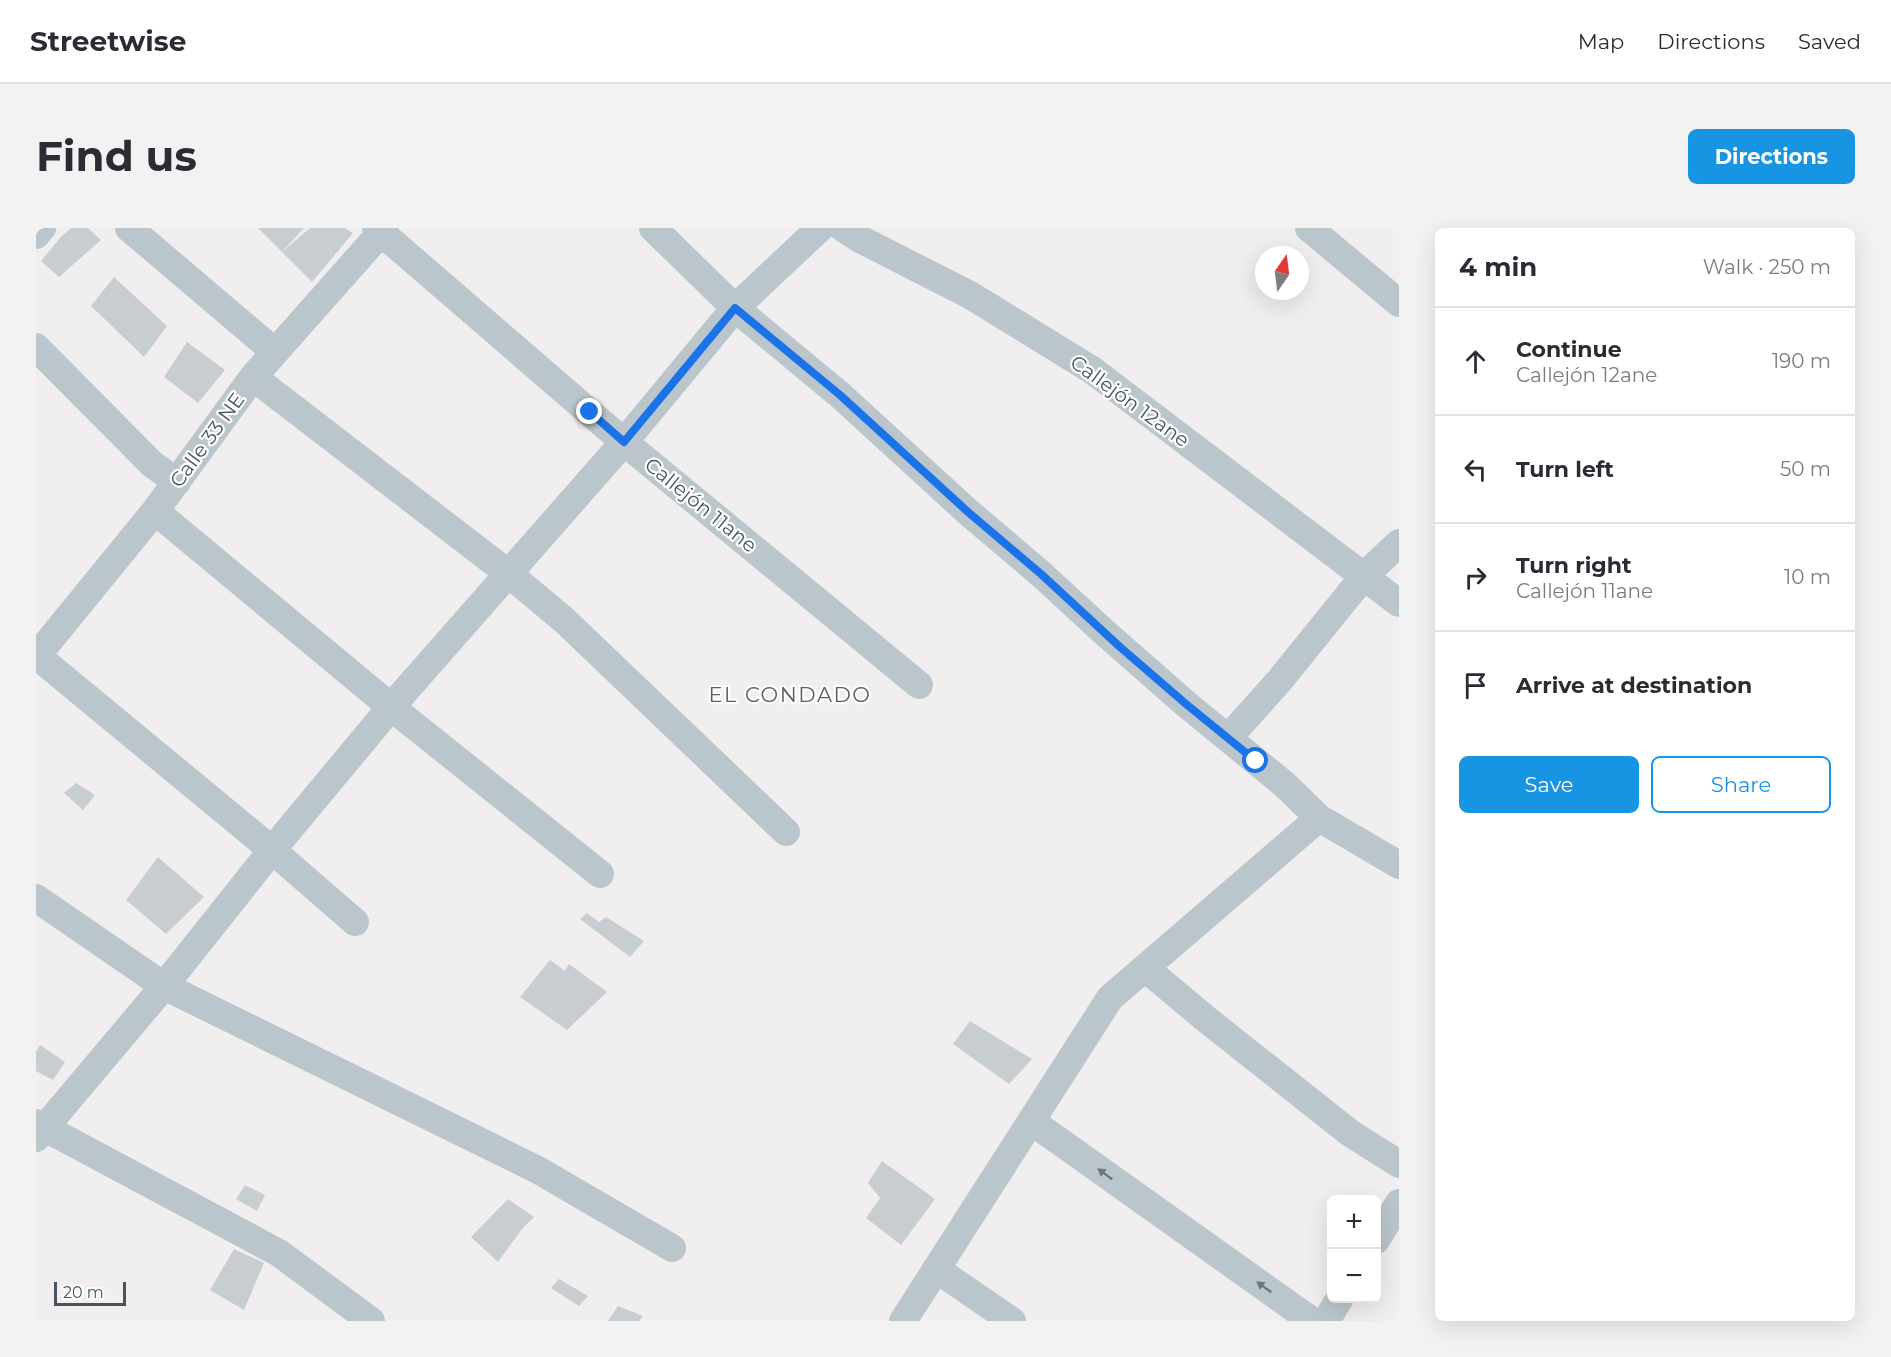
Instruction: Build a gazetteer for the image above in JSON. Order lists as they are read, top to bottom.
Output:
{
  "streets": {
    "street": ["Callejón 12ane", "Calle 33 NE", "Callejón 11ane"]
  },
  "crossings": [
    ["Calle 33 NE", "Callejón 11ane"]
  ],
  "districts": ["EL CONDADO"],
  "scale_bar": "20 m",
  "north": "top",
  "page": {
    "header": "Streetwise",
    "nav": ["Map", "Directions", "Saved"],
    "buttons": [
      "Directions",
      ["Save", "Share"]
    ],
    "title": "Find us",
    "heading": ["4 min", "Walk · 250 m"],
    "list": [
      ["Continue", "Callejón 12ane", "190 m"],
      ["Turn left", "50 m"],
      ["Turn right", "Callejón 11ane", "10 m"],
      "Arrive at destination"
    ],
    "map_buttons": ["+", "−"],
    "scale": "20 m"
  }
}
